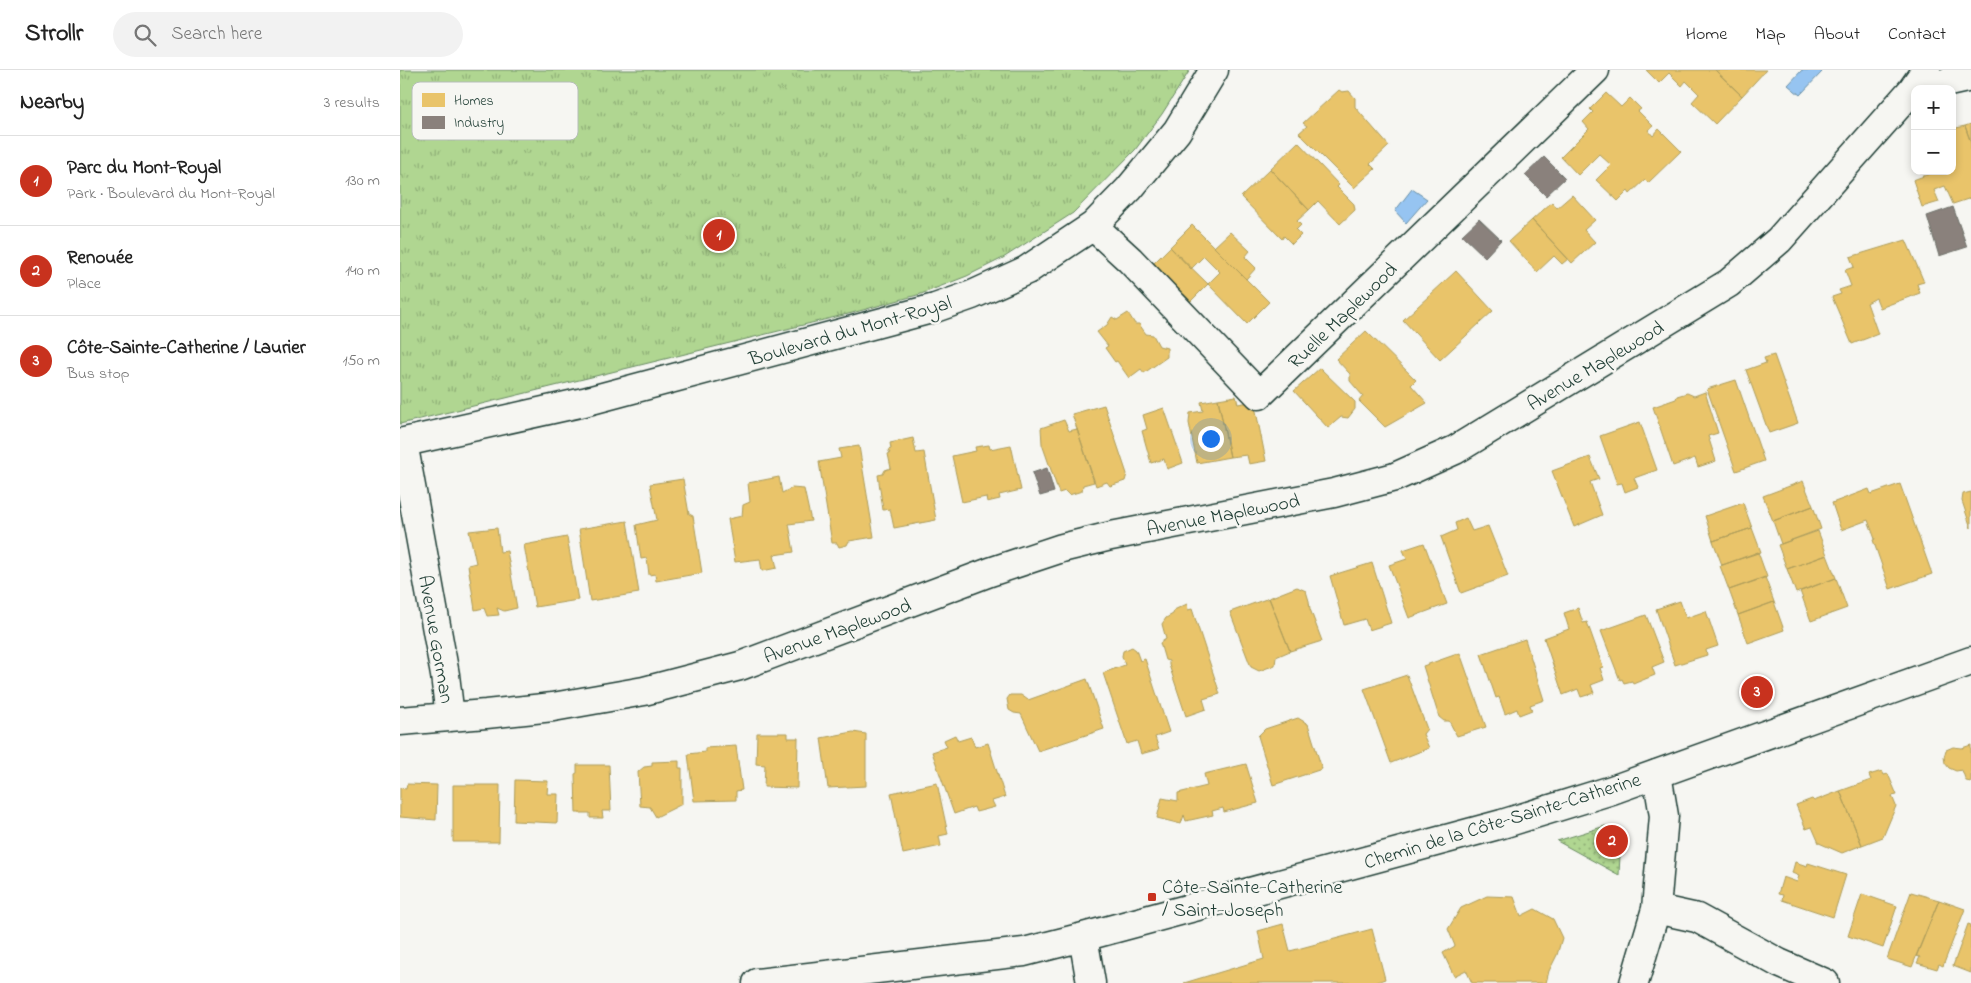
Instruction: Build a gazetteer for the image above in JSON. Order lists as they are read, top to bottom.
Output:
{
  "streets": {
    "street": [
      "Ruelle Maplewood",
      "Boulevard du Mont-Royal",
      "Avenue Maplewood",
      "Avenue Gorman",
      "Chemin de la Côte-Sainte-Catherine"
    ]
  },
  "crossings": [
    ["Ruelle Maplewood", "Boulevard du Mont-Royal"],
    ["Boulevard du Mont-Royal", "Avenue Gorman"],
    ["Avenue Maplewood", "Avenue Gorman"]
  ],
  "places": {
    "transit": ["Côte-Sainte-Catherine / Saint-Joseph"]
  },
  "legend": ["Homes", "Industry"],
  "page": {
    "header": "Strollr",
    "search": "Search here",
    "nav": [
      "Home",
      "Map",
      "About",
      "Contact"
    ],
    "heading": ["Nearby", "3 results"],
    "map_buttons": ["+", "−"],
    "list": [
      {
        "mark": "1",
        "name": "Parc du Mont-Royal",
        "note": "Park · Boulevard du Mont-Royal",
        "value": "130 m"
      },
      {
        "mark": "2",
        "name": "Renouée",
        "note": "Place",
        "value": "140 m"
      },
      {
        "mark": "3",
        "name": "Côte-Sainte-Catherine / Laurier",
        "note": "Bus stop",
        "value": "150 m"
      }
    ],
    "pins": ["1", "3", "2"]
  }
}
